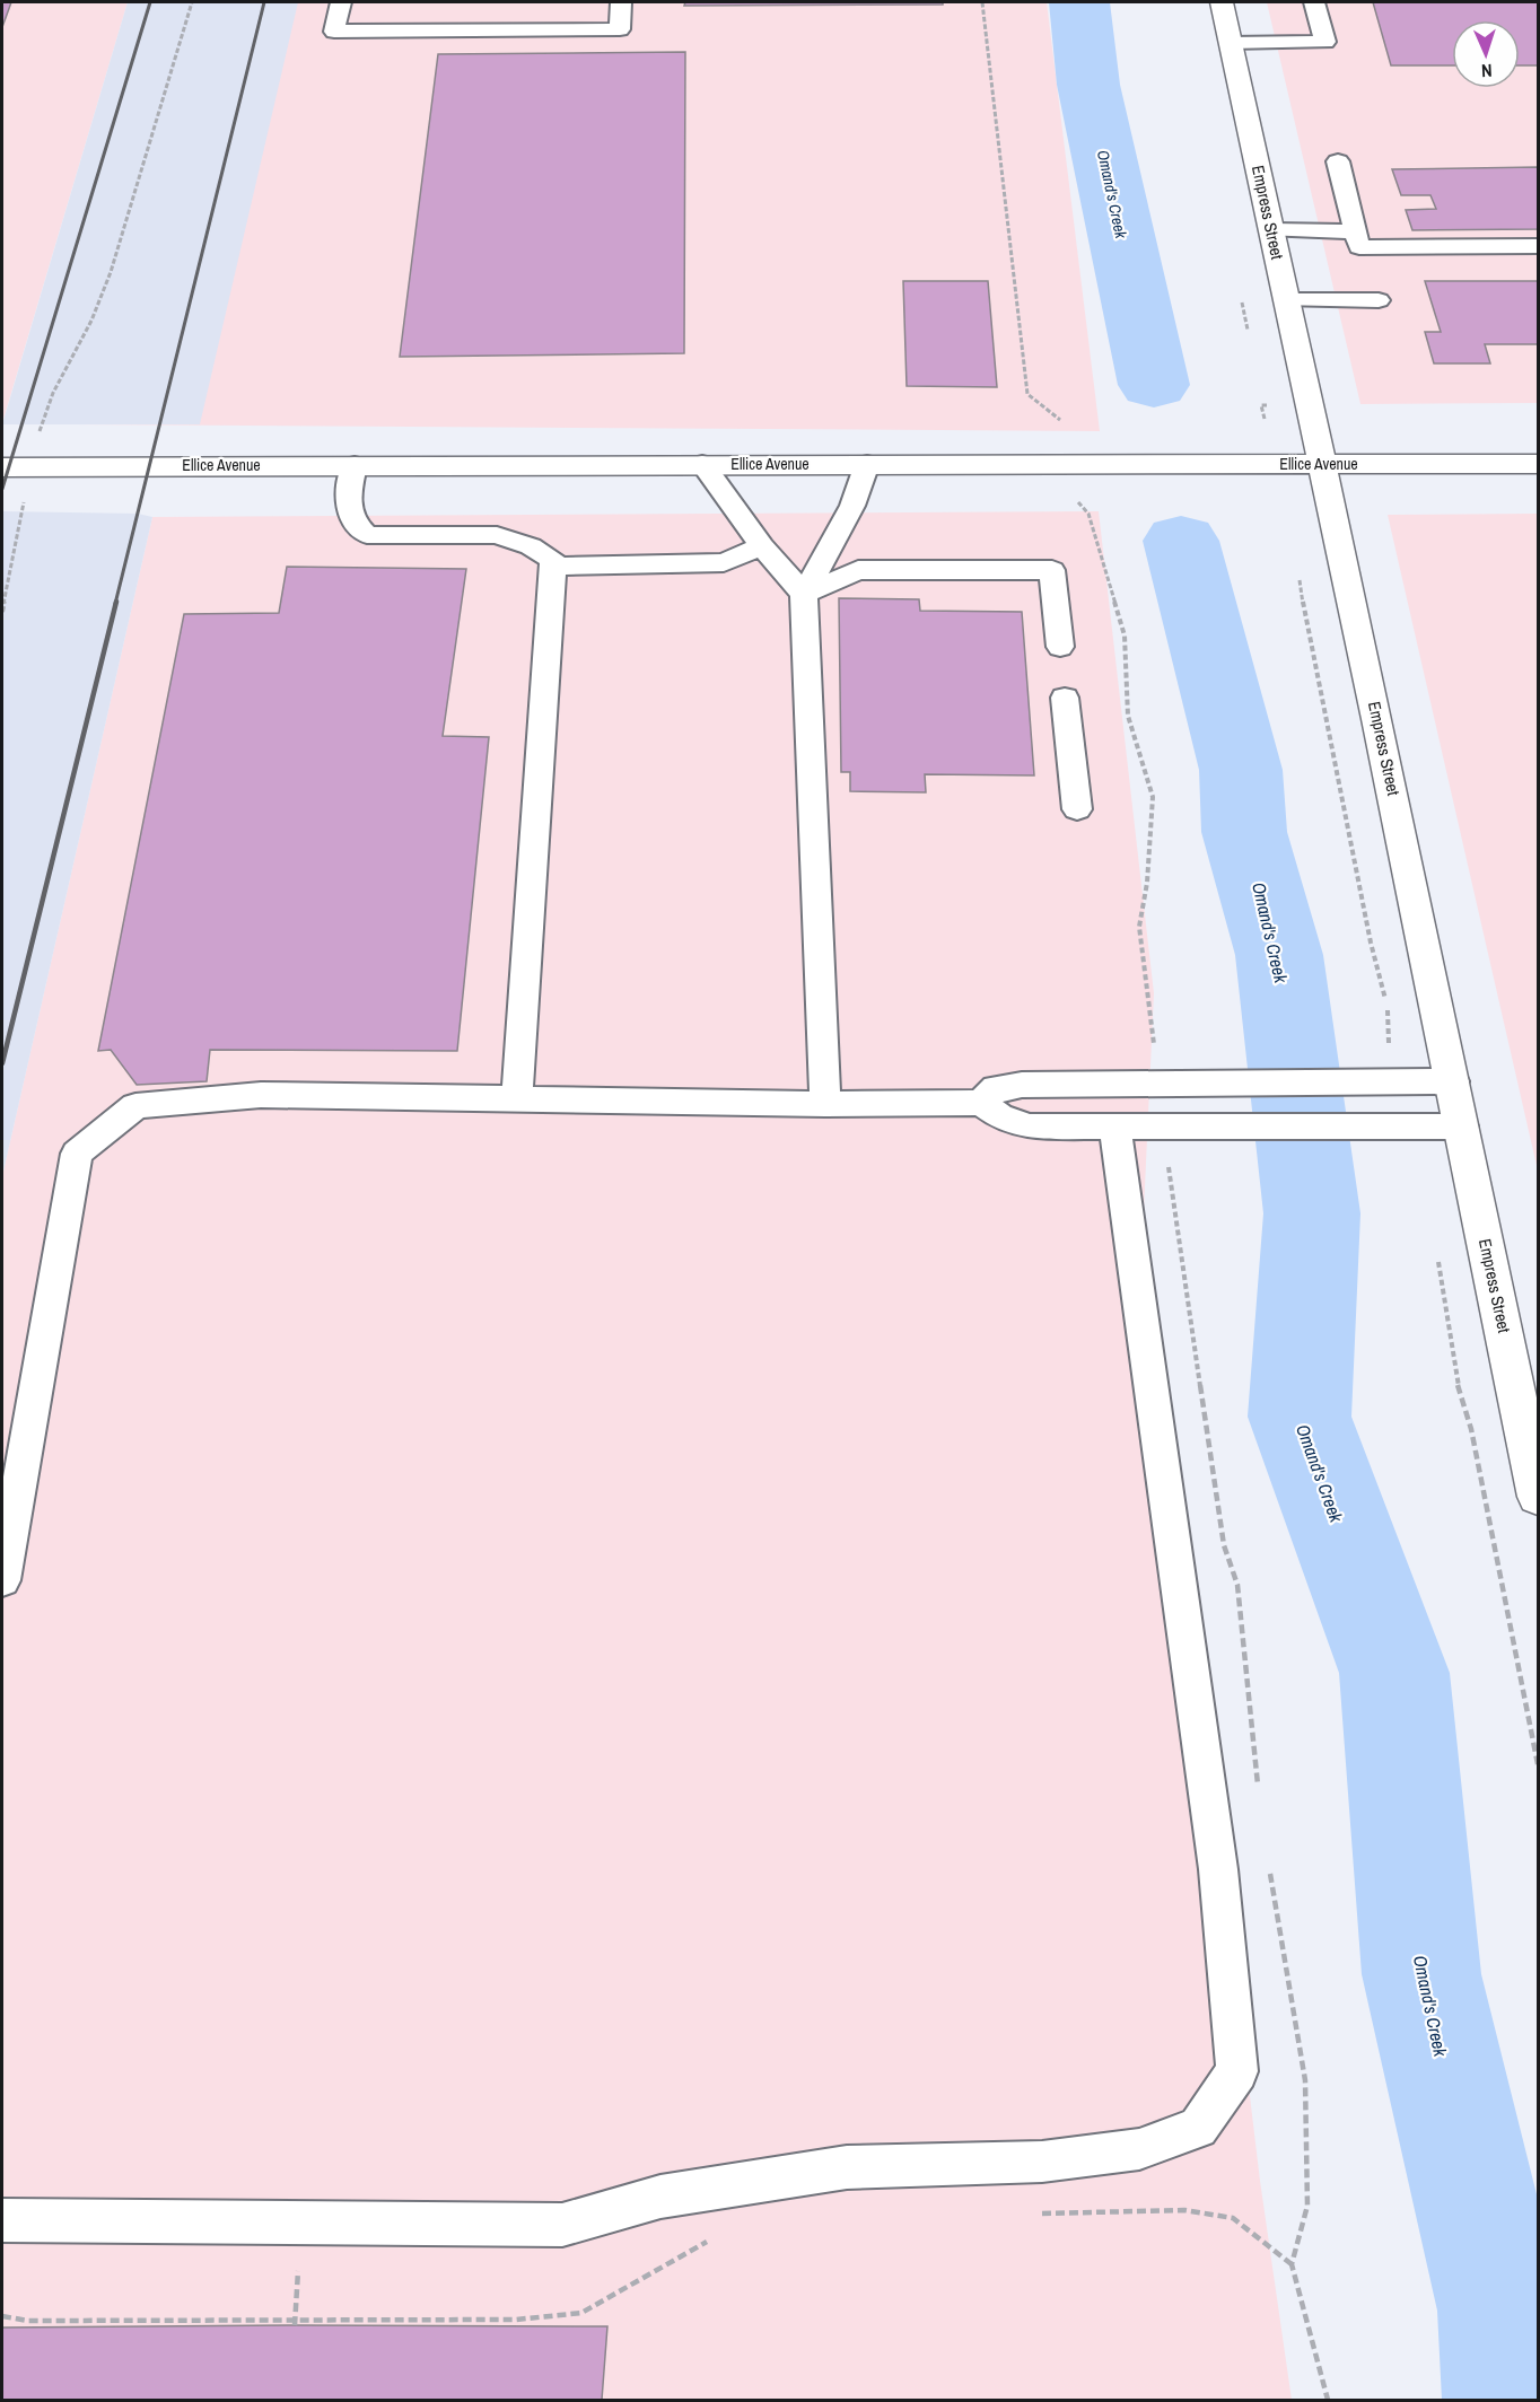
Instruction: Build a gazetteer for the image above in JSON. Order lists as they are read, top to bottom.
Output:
{
  "streets": {
    "main road": ["Empress Street", "Ellice Avenue"]
  },
  "crossings": [
    ["Empress Street", "Ellice Avenue"]
  ],
  "water": ["Omand's Creek"],
  "north": "bottom"
}
